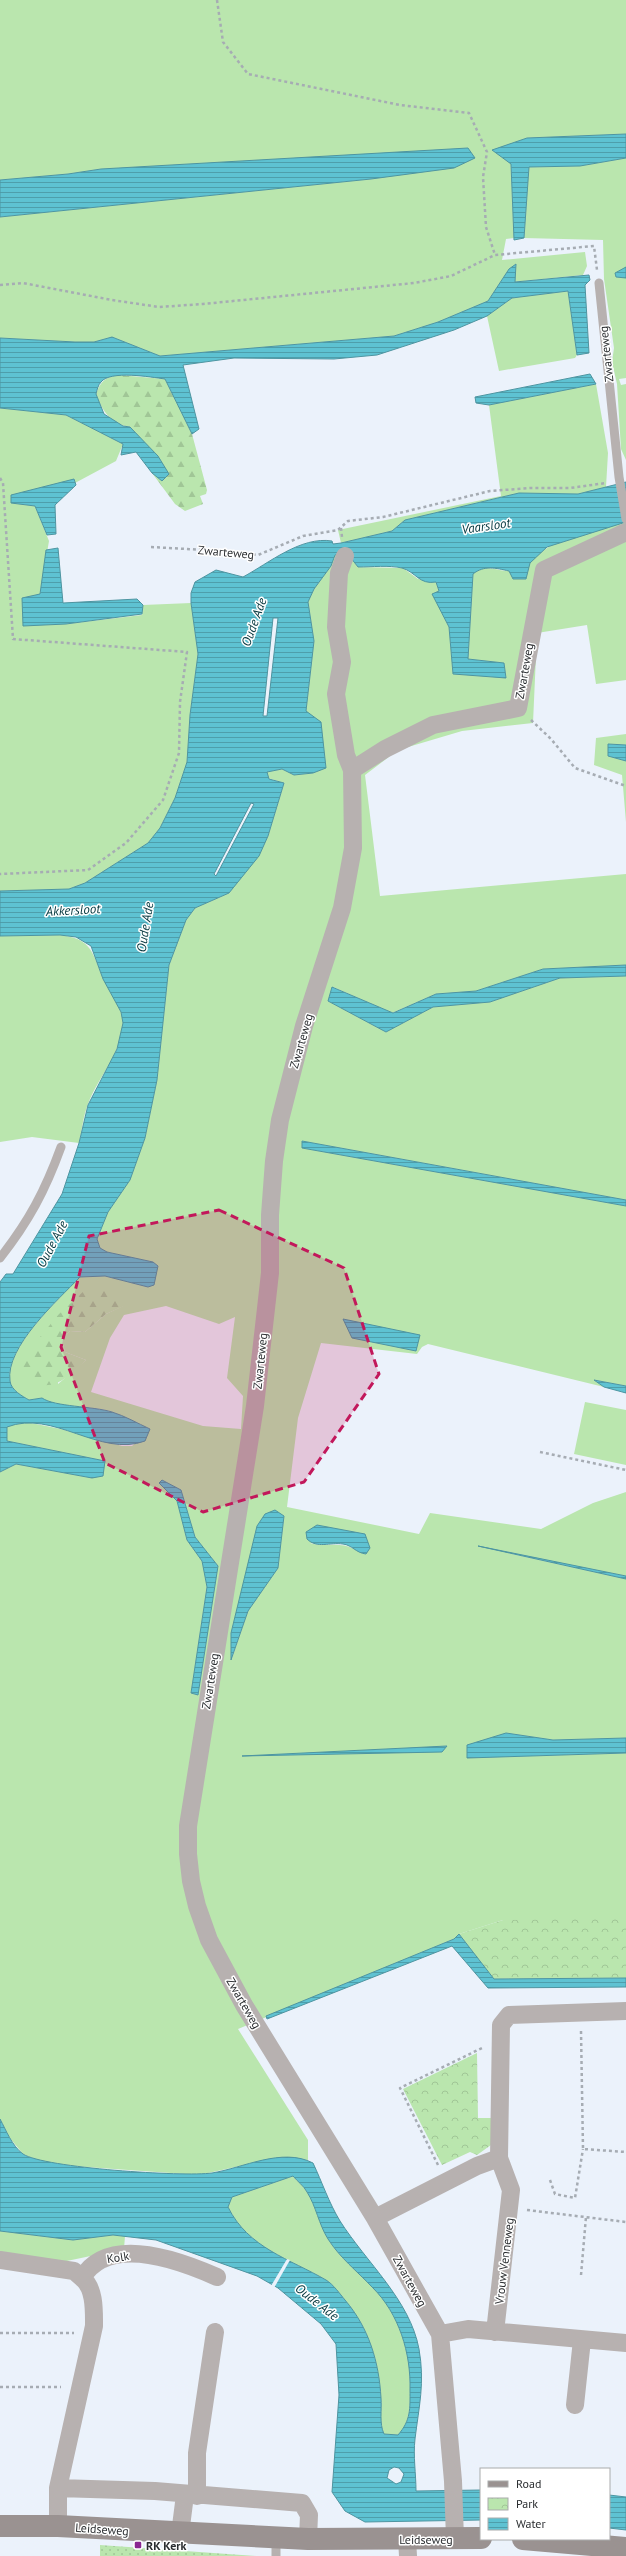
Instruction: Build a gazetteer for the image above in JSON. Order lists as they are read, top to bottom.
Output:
{
  "streets": {
    "street": [
      "Zwarteweg",
      "Kolk",
      "Vrouw Venneweg",
      "Leidseweg"
    ]
  },
  "crossings": [
    ["Zwarteweg", "Leidseweg"]
  ],
  "water": ["Vaarsloot", "Oude Ade", "Akkersloot"],
  "places": {
    "transit": ["RK Kerk"]
  },
  "legend": ["Road", "Park", "Water"]
}
